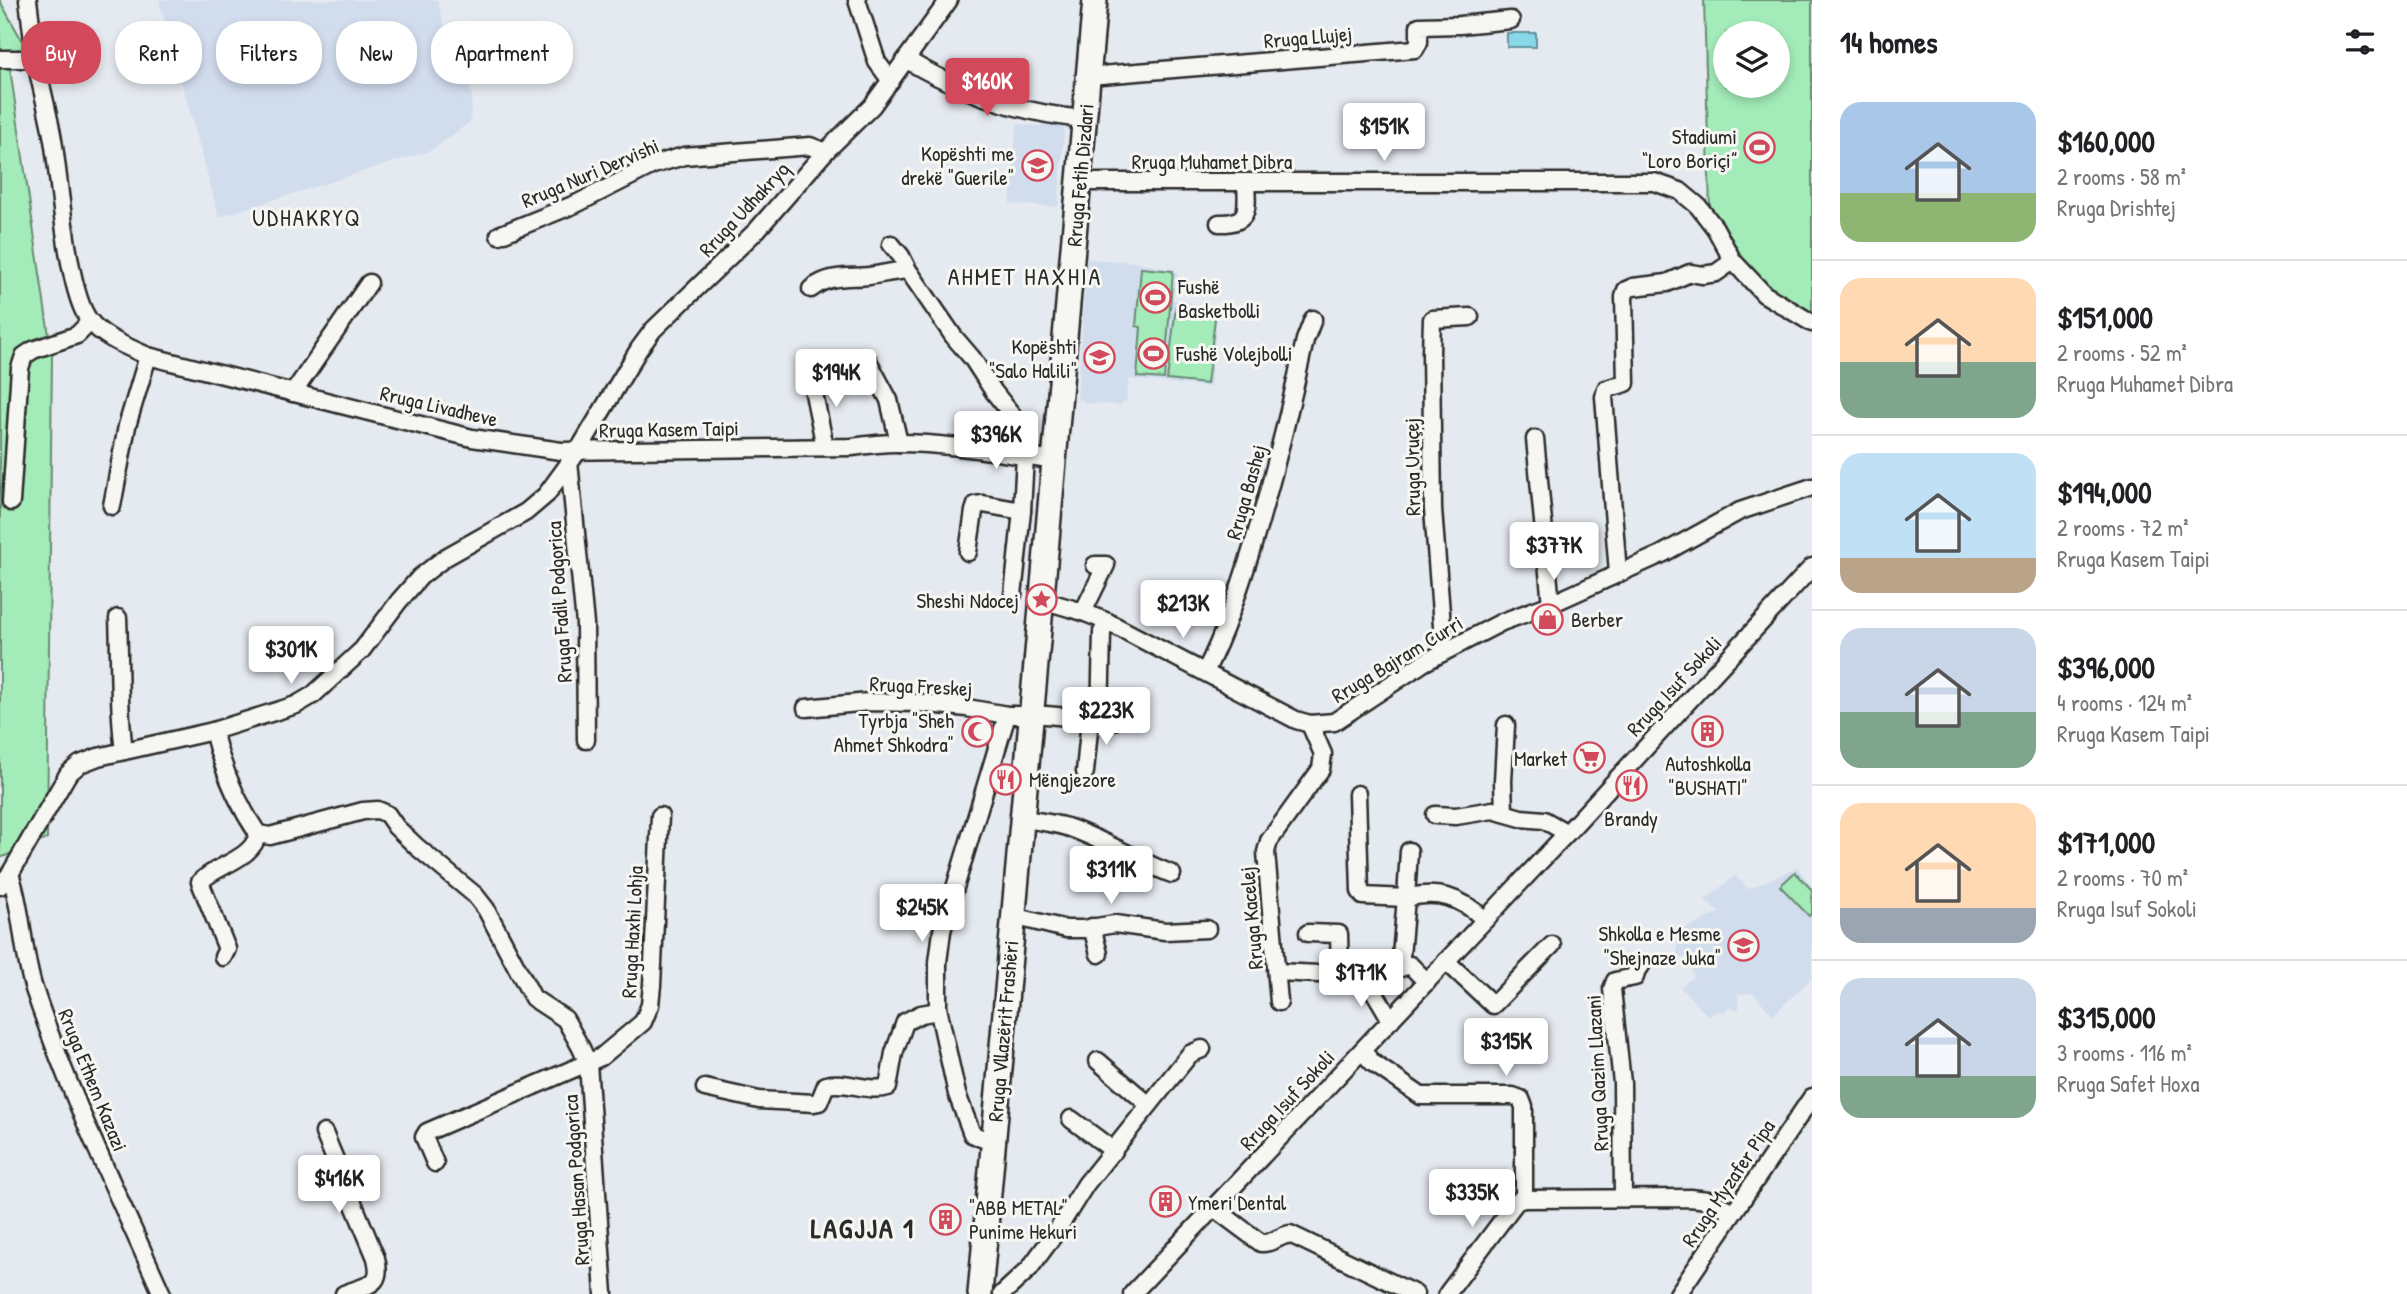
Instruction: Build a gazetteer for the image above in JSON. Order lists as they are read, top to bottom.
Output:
{
  "streets": {
    "main road": ["Rruga Fetih Dizdari", "Rruga Vllazërit Frashëri"],
    "street": [
      "Rruga Llujej",
      "Rruga Muhamet Dibra",
      "Rruga Nuri Dervishi",
      "Rruga Udhakryq",
      "Rruga Livadheve",
      "Rruga Kasem Taipi",
      "Rruga Uruçej",
      "Rruga Bashej",
      "Rruga Fadil Podgorica",
      "Rruga Bajram Curri",
      "Rruga Freskej",
      "Rruga Isuf Sokoli",
      "Rruga Kacelej",
      "Rruga Haxhi Lohja",
      "Rruga Qazim Llazani",
      "Rruga Ethem Kazazi",
      "Rruga Hasan Podgorica",
      "Rruga Myzafer Pipa"
    ]
  },
  "crossings": [
    ["Rruga Llujej", "Rruga Fetih Dizdari"],
    ["Rruga Muhamet Dibra", "Rruga Fetih Dizdari"],
    ["Rruga Nuri Dervishi", "Rruga Udhakryq"],
    ["Rruga Fetih Dizdari", "Rruga Kasem Taipi"],
    ["Rruga Fetih Dizdari", "Rruga Freskej"],
    ["Rruga Fetih Dizdari", "Rruga Vllazërit Frashëri"],
    ["Rruga Udhakryq", "Rruga Livadheve"],
    ["Rruga Udhakryq", "Rruga Kasem Taipi"],
    ["Rruga Udhakryq", "Rruga Fadil Podgorica"],
    ["Rruga Udhakryq", "Rruga Ethem Kazazi"],
    ["Rruga Livadheve", "Rruga Kasem Taipi"],
    ["Rruga Livadheve", "Rruga Fadil Podgorica"],
    ["Rruga Kasem Taipi", "Rruga Fadil Podgorica"],
    ["Rruga Uruçej", "Rruga Bajram Curri"],
    ["Rruga Bajram Curri", "Rruga Kacelej"],
    ["Rruga Freskej", "Rruga Vllazërit Frashëri"],
    ["Rruga Haxhi Lohja", "Rruga Hasan Podgorica"]
  ],
  "districts": ["UDHAKRYQ", "AHMET HAXHIA", "LAGJJA 1"],
  "places": {
    "sports": ["Stadiumi “Loro Boriçi”", "Fushë Basketbolli", "Fushë Volejbolli"],
    "school or university": ["Kopështi me drekë \"Guerile\"", "Kopështi \"Salo Halili\"", "Shkolla e Mesme \"Shejnaze Juka\""],
    "place": ["Sheshi Ndocej"],
    "shop": ["Berber"],
    "building": ["Autoshkolla \"BUSHATI\"", "Ymeri Dental", "\"ABB METAL\" Punime Hekuri"],
    "mosque": ["Tyrbja \"Sheh Ahmet Shkodra\""],
    "supermarket": ["Market"],
    "restaurant": ["Mëngjezore", "Brandy"]
  },
  "page": {
    "heading": "14 homes",
    "chip": [
      "Buy",
      "Rent",
      "Filters",
      "New",
      "Apartment"
    ],
    "price": [
      "$160K",
      "$151K",
      "$194K",
      "$396K",
      "$377K",
      "$213K",
      "$301K",
      "$223K",
      "$311K",
      "$245K",
      "$171K",
      "$315K",
      "$416K",
      "$335K"
    ],
    "list": [
      {
        "name": "$160,000",
        "note": "2 rooms · 58 m² · Rruga Drishtej"
      },
      {
        "name": "$151,000",
        "note": "2 rooms · 52 m² · Rruga Muhamet Dibra"
      },
      {
        "name": "$194,000",
        "note": "2 rooms · 72 m² · Rruga Kasem Taipi"
      },
      {
        "name": "$396,000",
        "note": "4 rooms · 124 m² · Rruga Kasem Taipi"
      },
      {
        "name": "$171,000",
        "note": "2 rooms · 70 m² · Rruga Isuf Sokoli"
      },
      {
        "name": "$315,000",
        "note": "3 rooms · 116 m² · Rruga Safet Hoxa"
      }
    ]
  }
}
